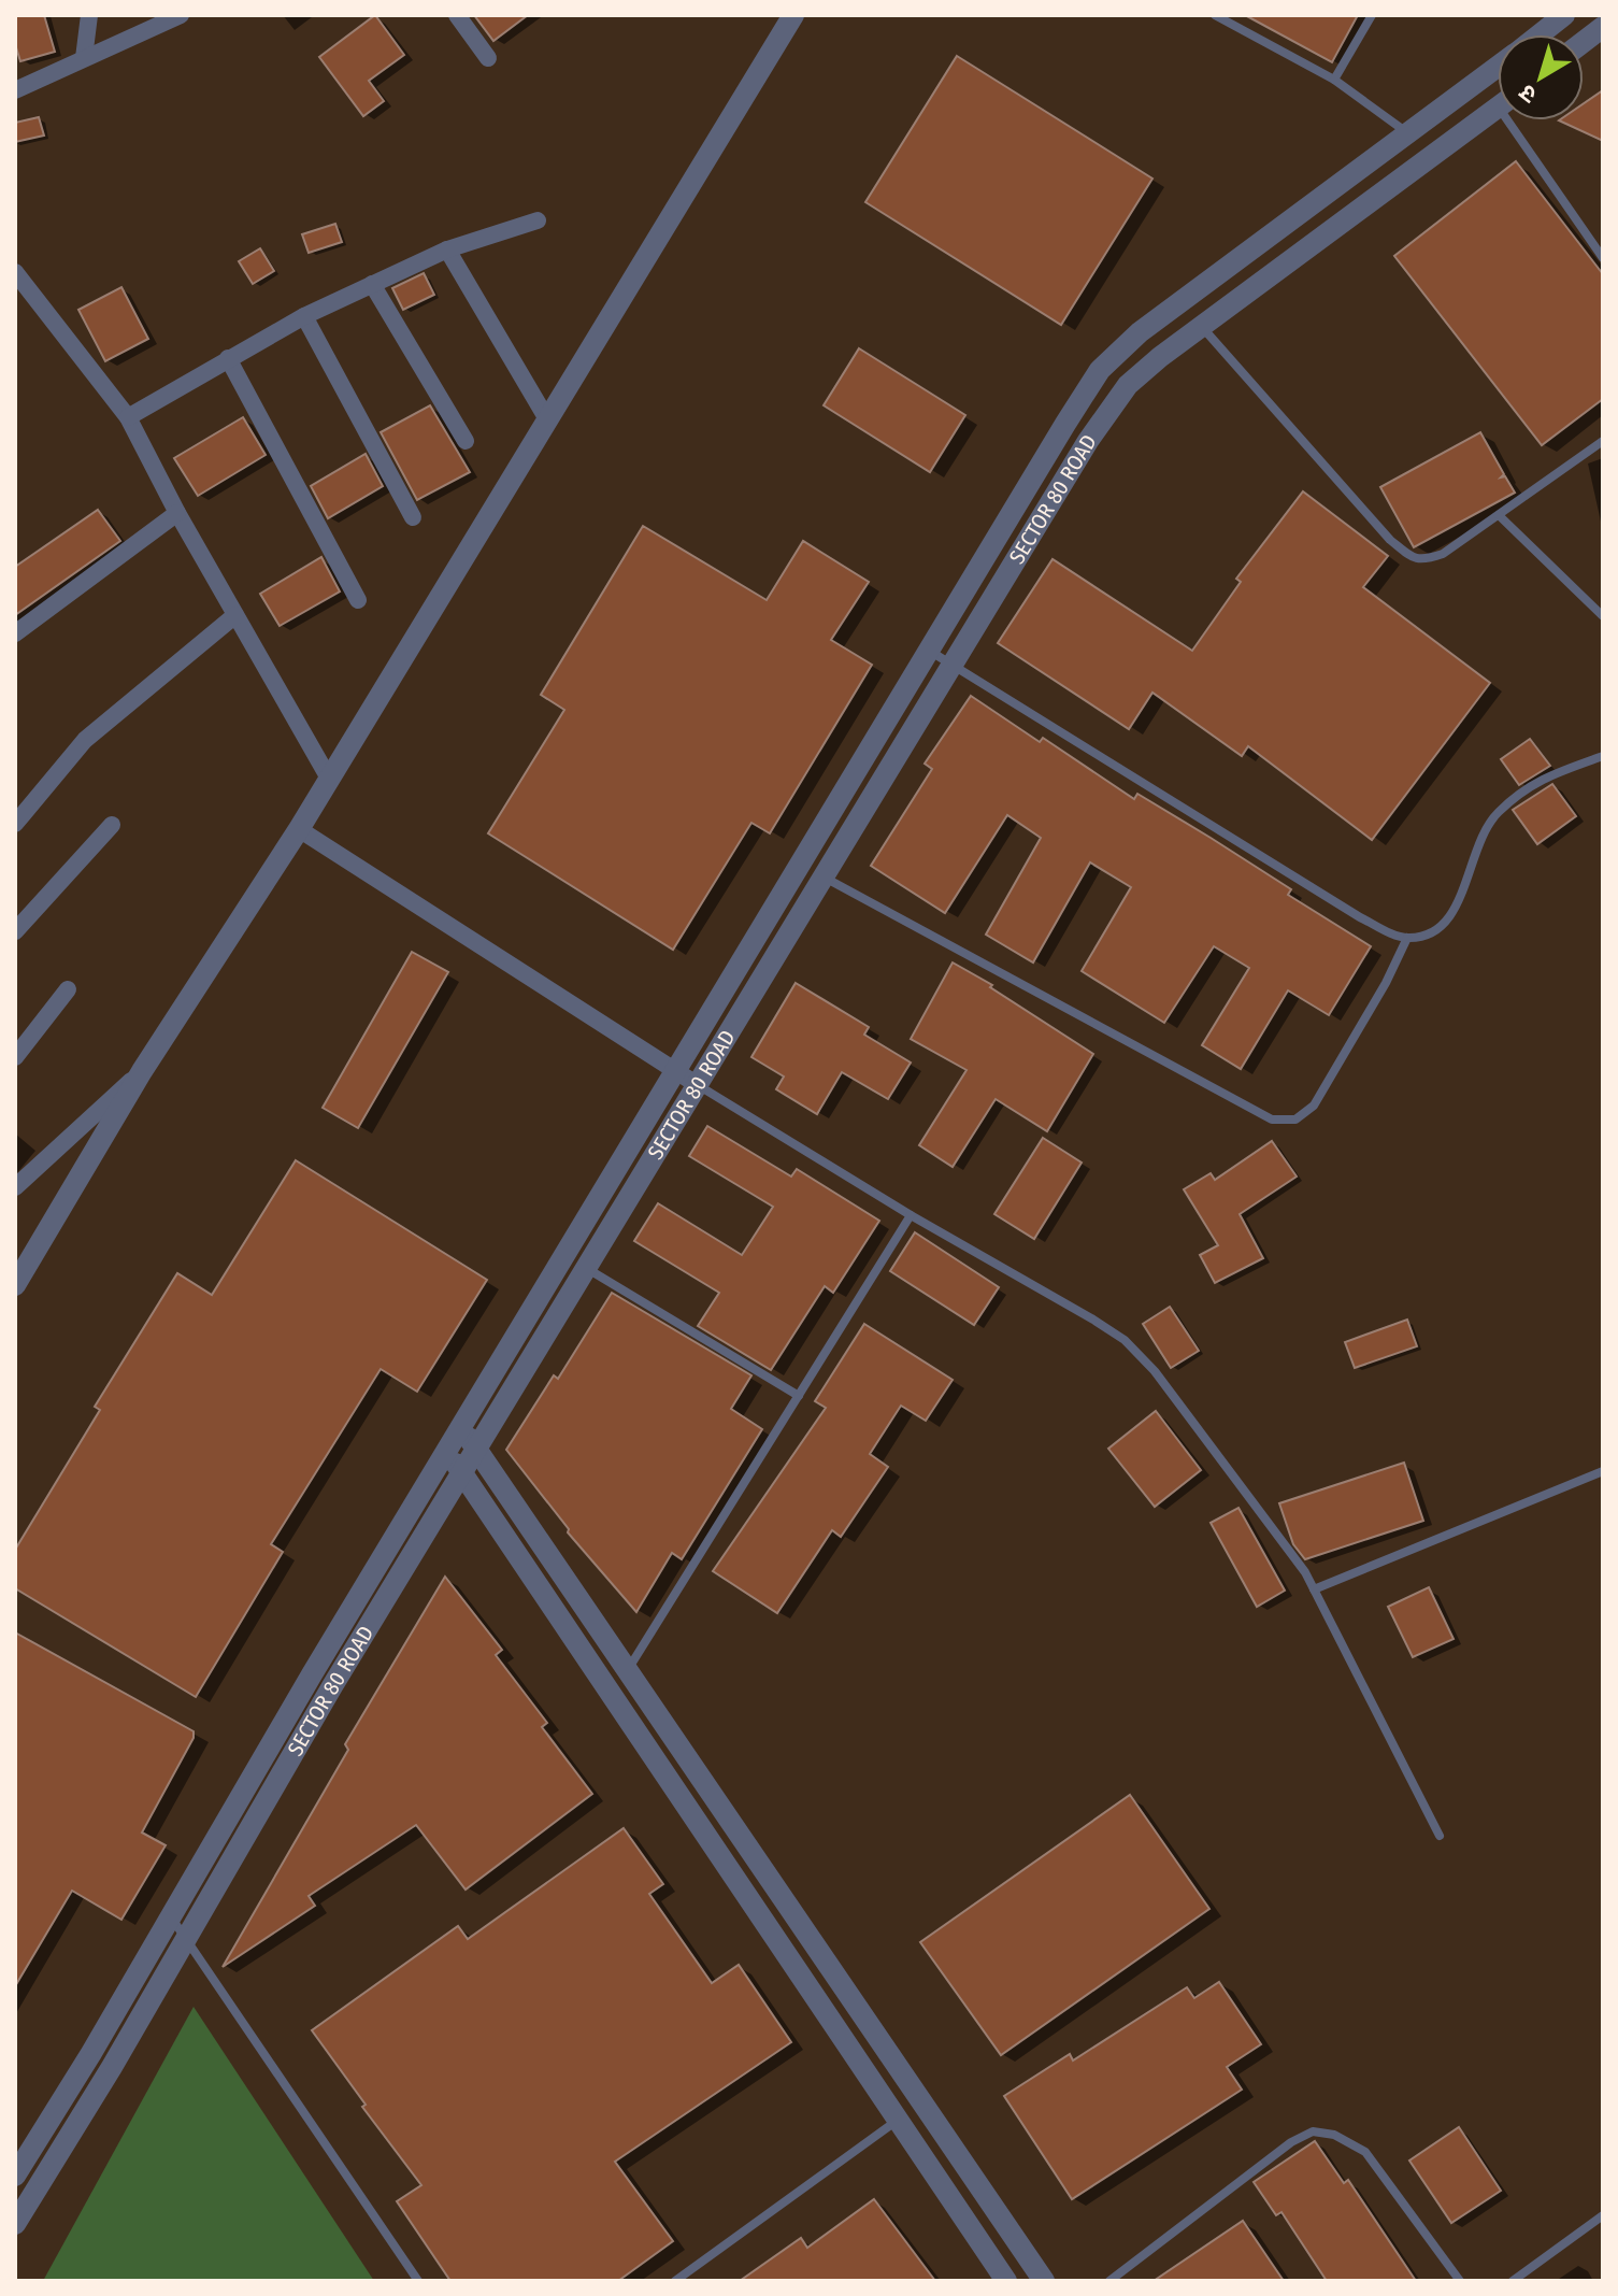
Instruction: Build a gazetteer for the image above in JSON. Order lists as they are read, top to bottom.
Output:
{
  "streets": {
    "street": ["SECTOR 80 ROAD"]
  },
  "north": "bottom left"
}
